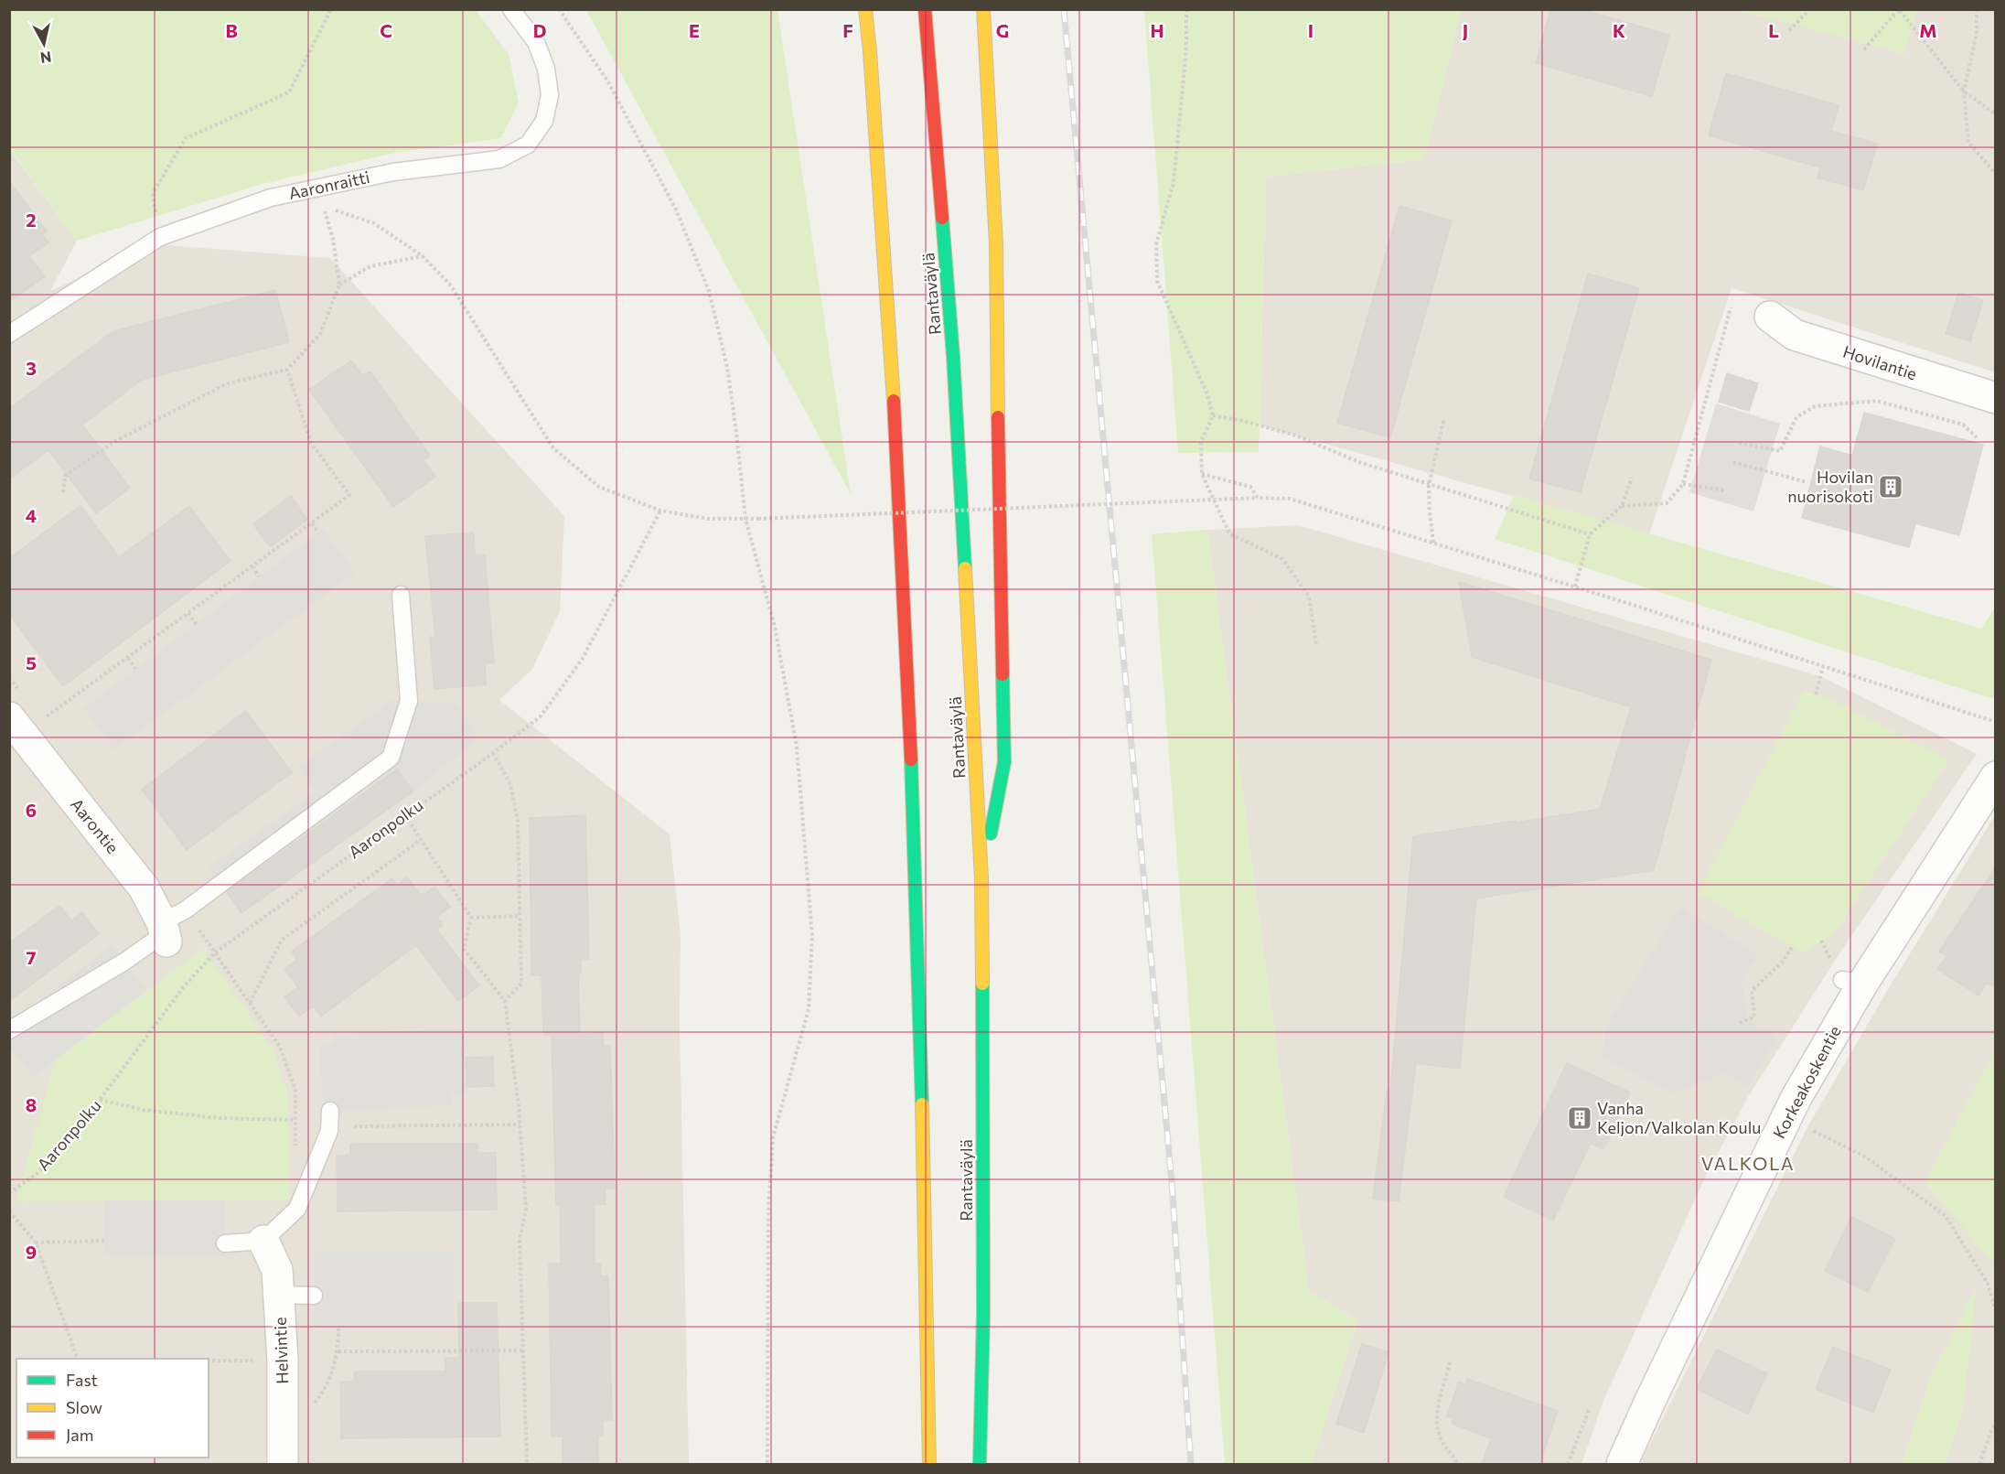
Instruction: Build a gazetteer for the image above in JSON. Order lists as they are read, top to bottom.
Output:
{
  "streets": {
    "highway": ["Rantaväylä"],
    "street": [
      "Hovilantie",
      "Aarontie",
      "Korkeakoskentie",
      "Helvintie"
    ],
    "lane": ["Aaronraitti"],
    "path": ["Aaronpolku"]
  },
  "districts": ["VALKOLA"],
  "places": {
    "building": ["Hovilan nuorisokoti", "Vanha Keljon/Valkolan Koulu"]
  },
  "legend": ["Fast", "Slow", "Jam"],
  "north": "bottom",
  "grid": {
    "columns": [
      "B",
      "C",
      "D",
      "E",
      "F",
      "G",
      "H",
      "I",
      "J",
      "K",
      "L",
      "M"
    ],
    "rows": [
      "2",
      "3",
      "4",
      "5",
      "6",
      "7",
      "8",
      "9"
    ]
  }
}
